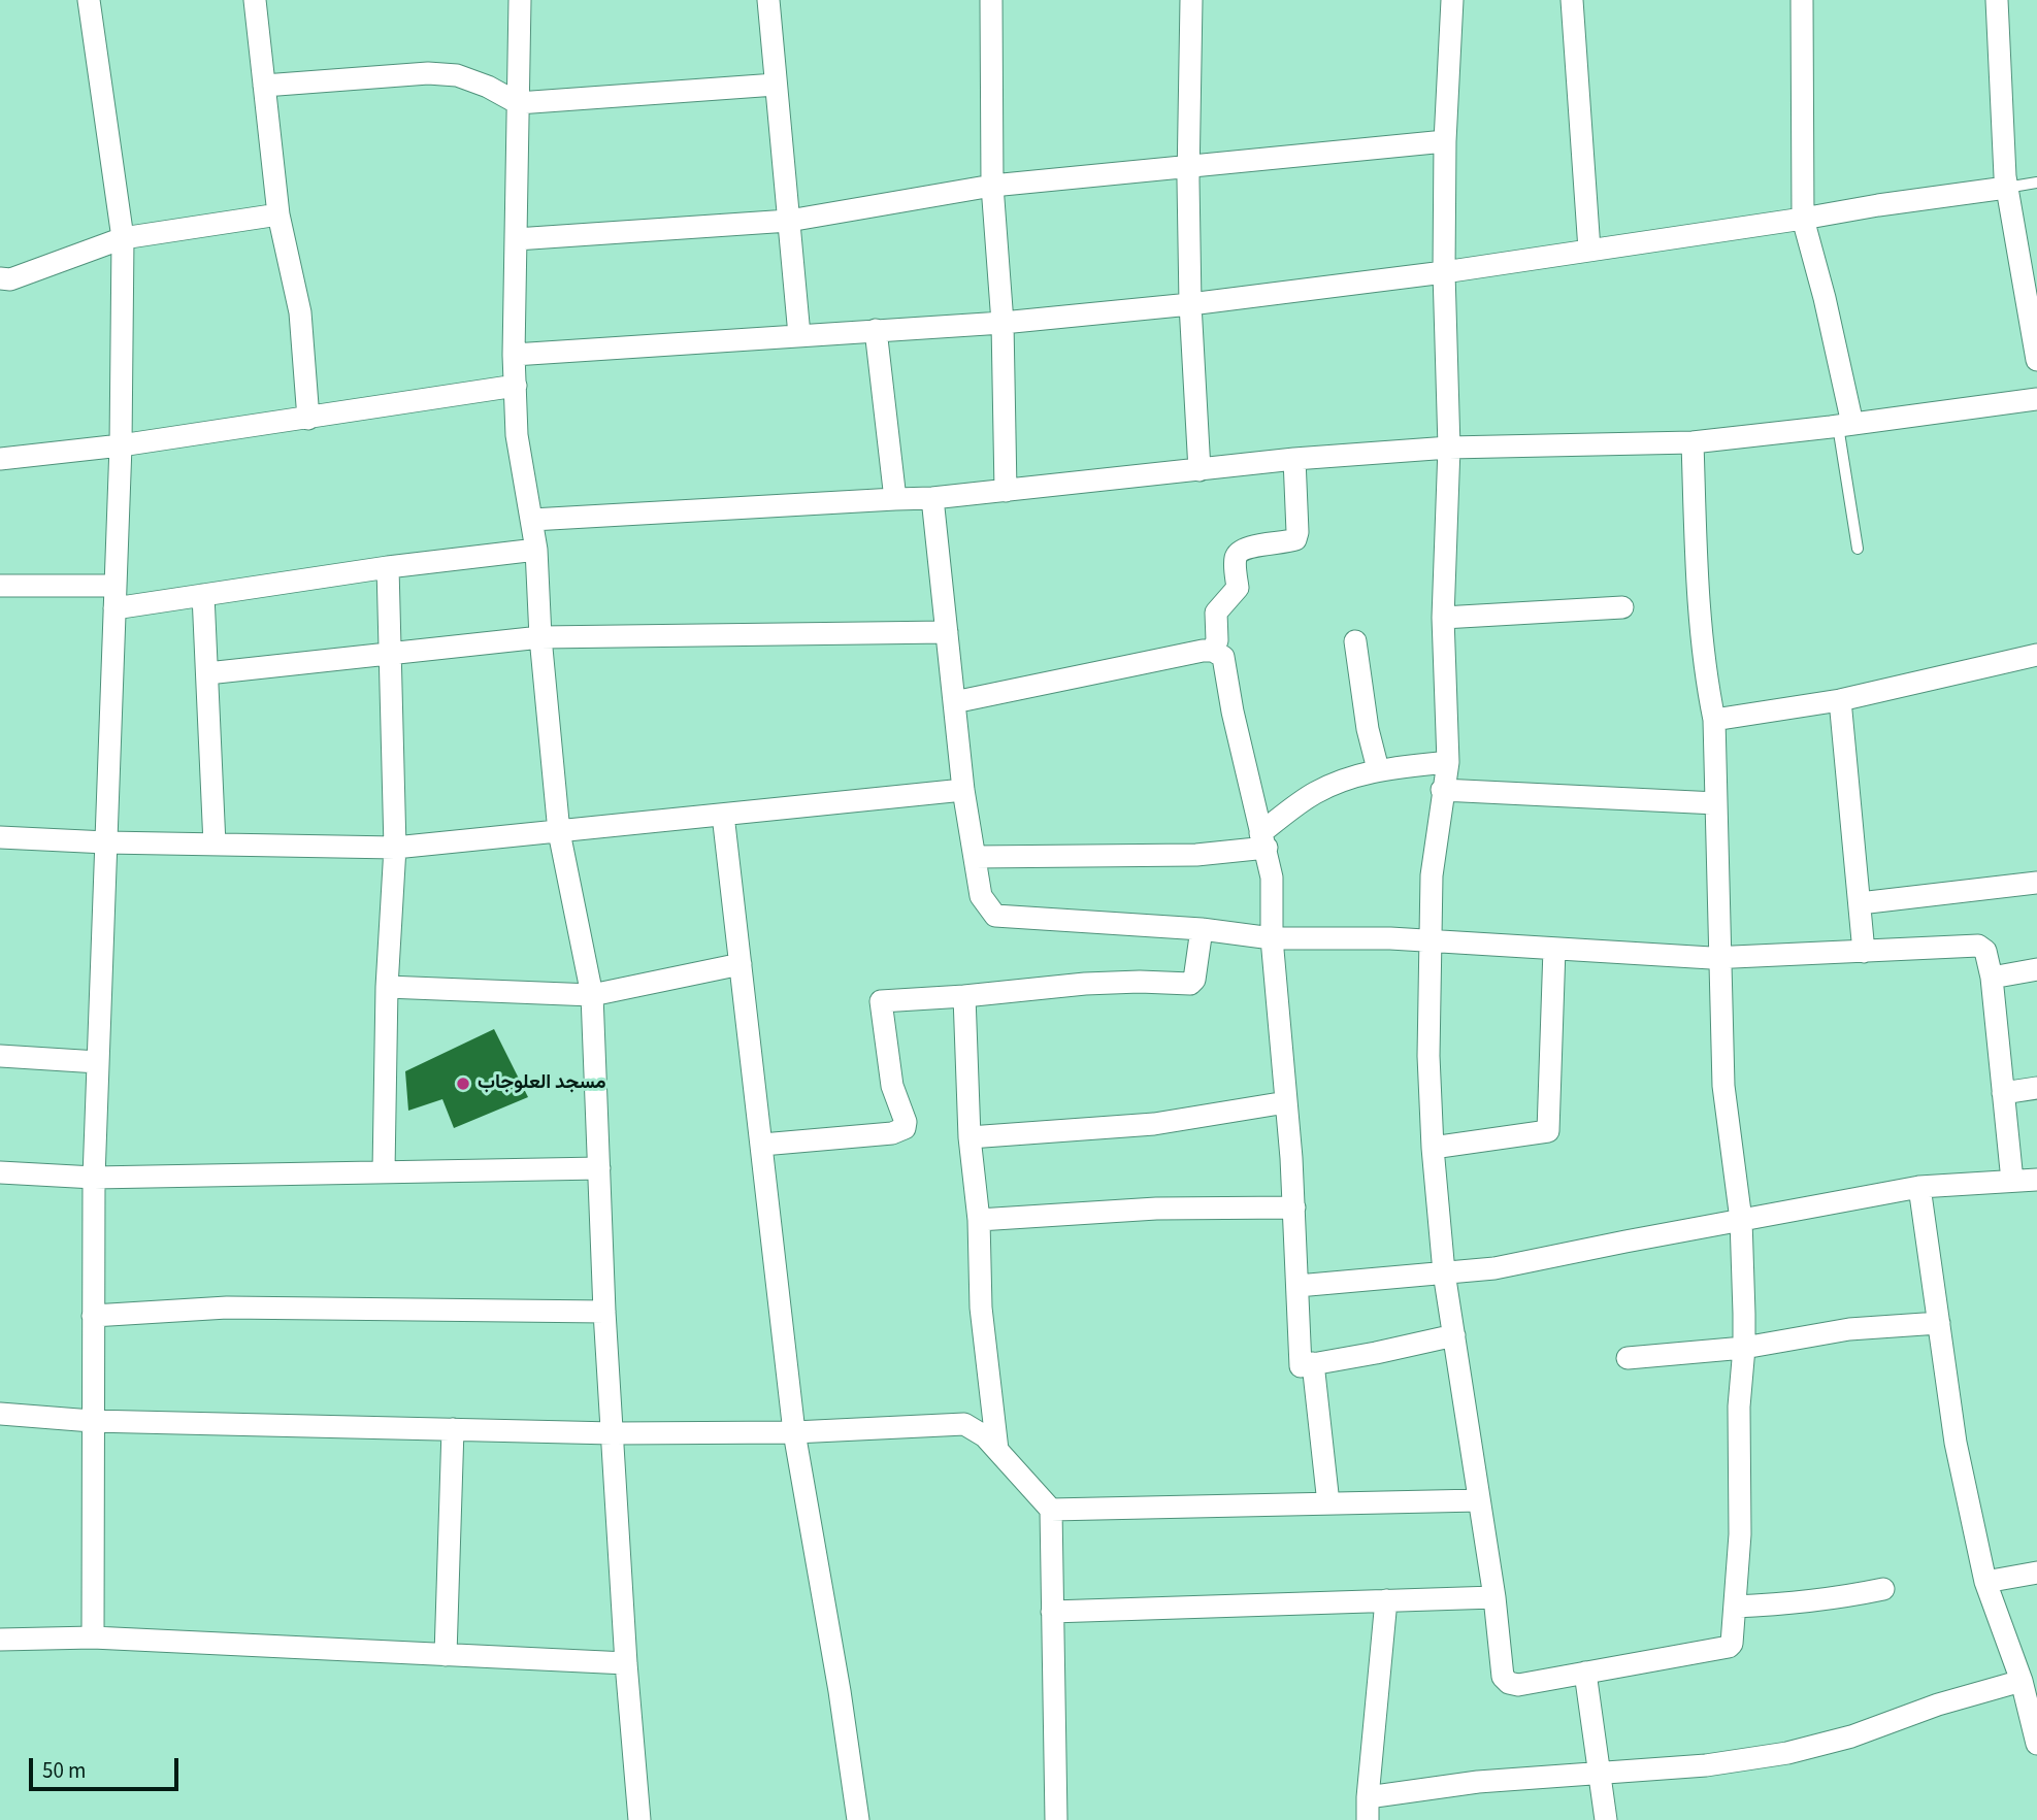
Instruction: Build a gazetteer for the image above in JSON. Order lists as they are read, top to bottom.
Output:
{
  "places": ["مسجد العلوجاب"],
  "scale_bar": "50 m"
}
